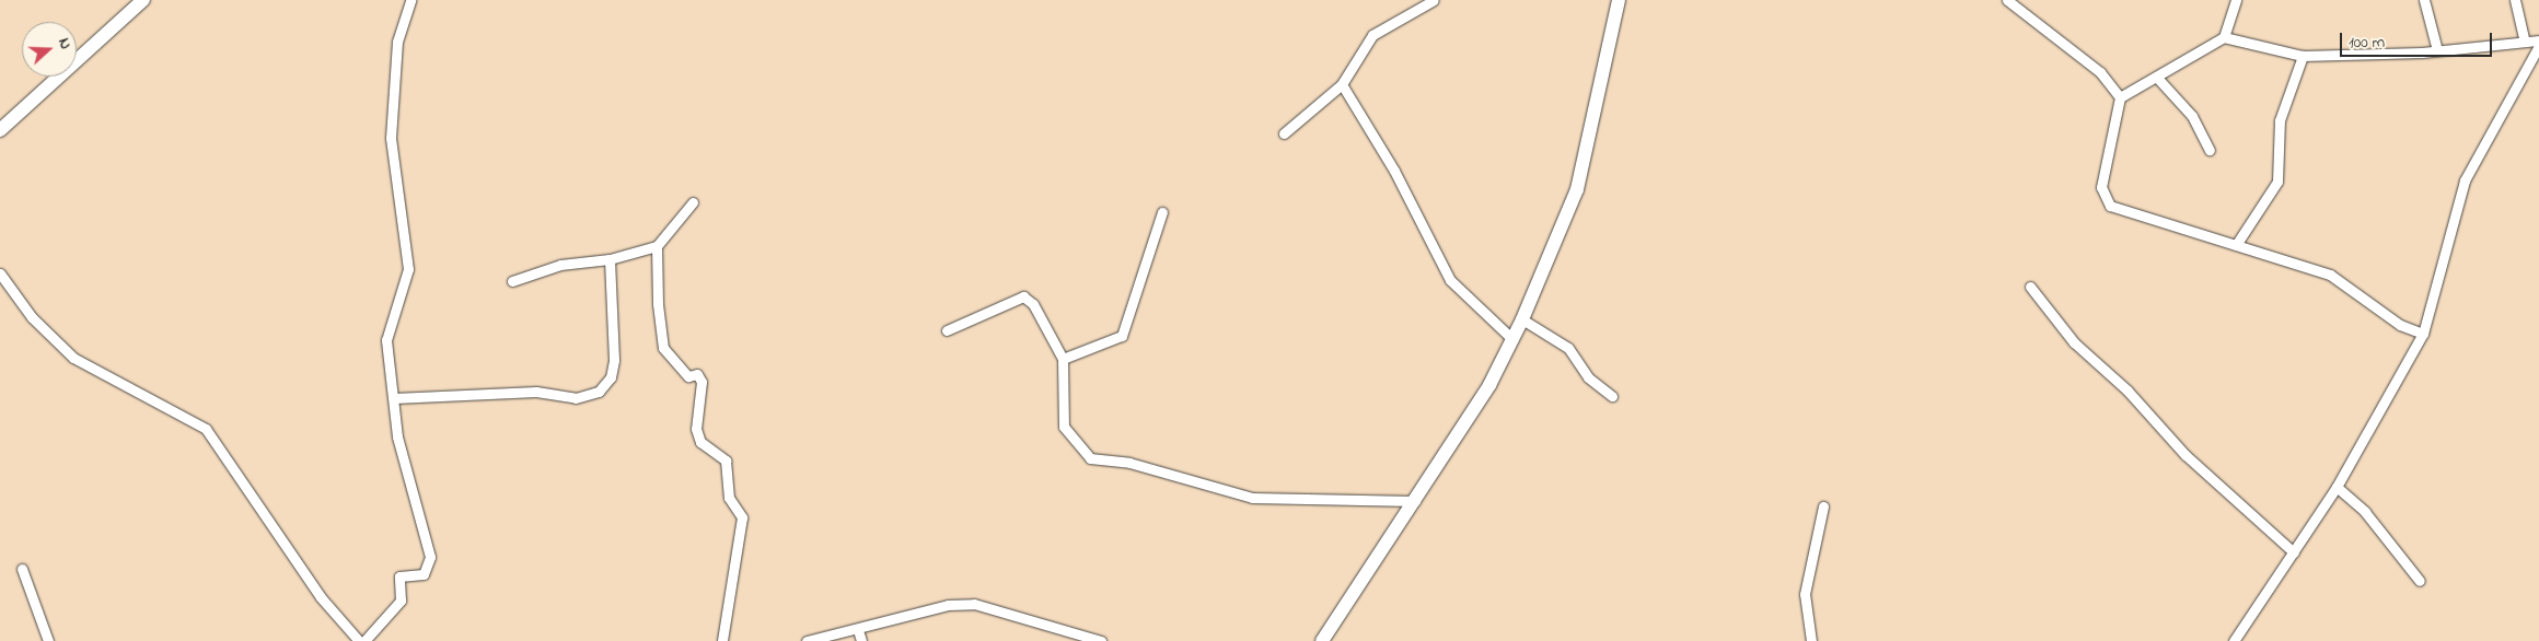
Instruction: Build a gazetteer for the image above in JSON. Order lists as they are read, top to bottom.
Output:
{
  "scale_bar": "100 m",
  "north": "right"
}
